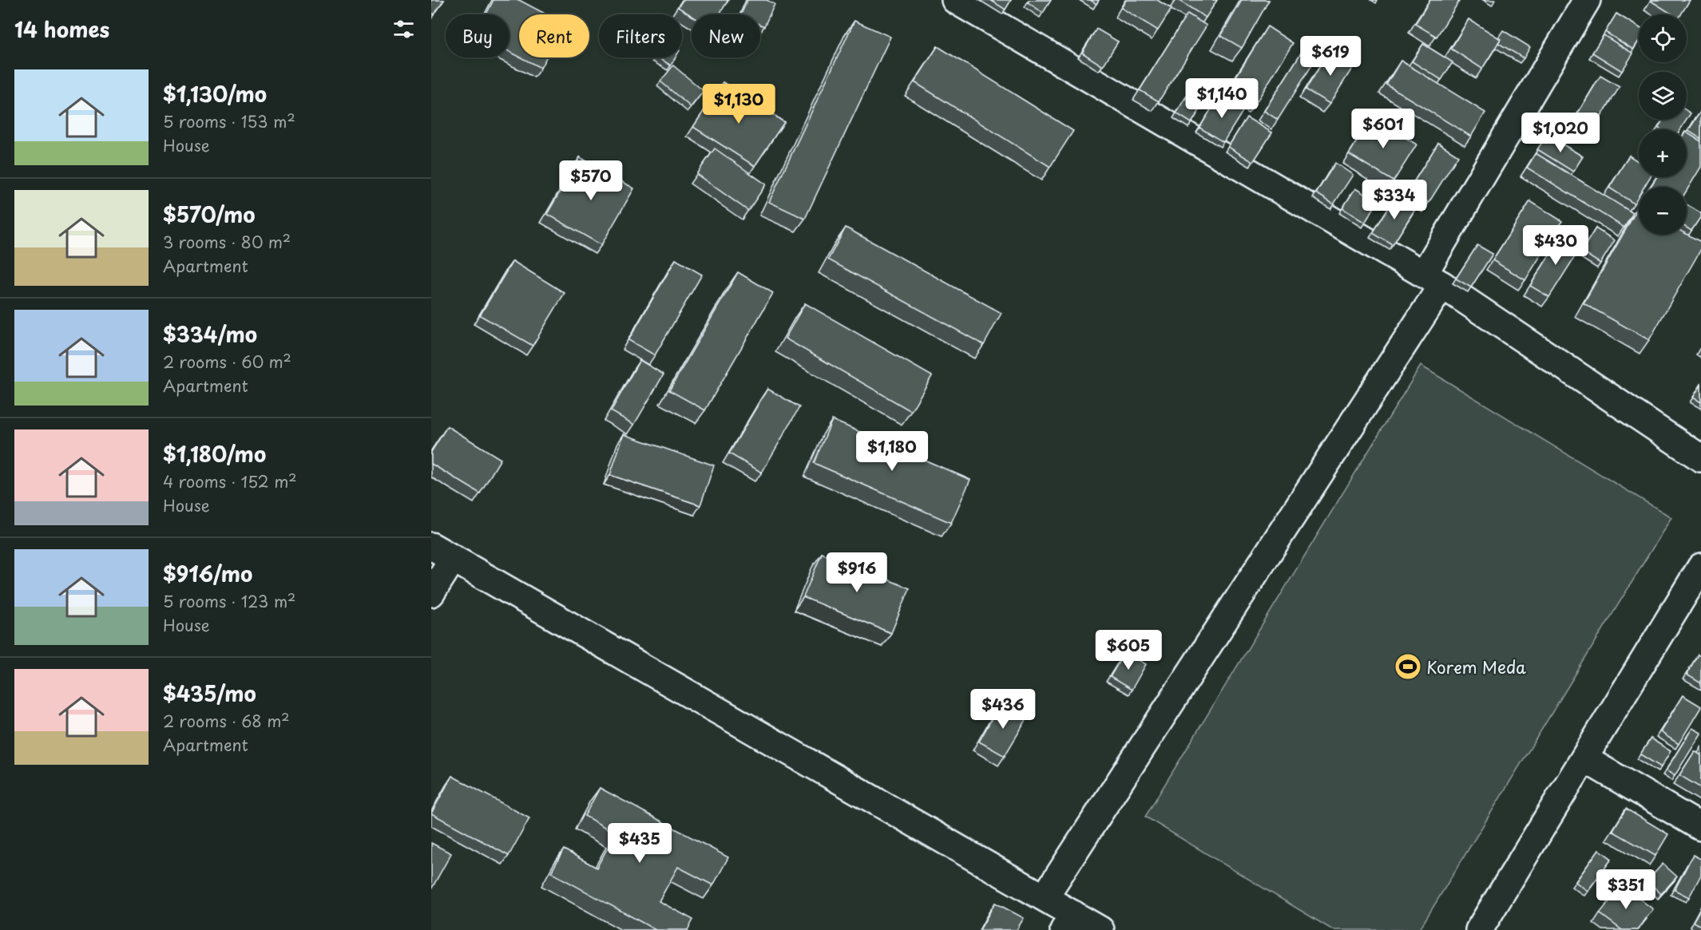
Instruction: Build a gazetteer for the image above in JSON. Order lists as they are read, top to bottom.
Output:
{
  "places": {
    "sports": ["Korem Meda"]
  },
  "page": {
    "heading": "14 homes",
    "map_buttons": ["+", "−"],
    "chip": [
      "Buy",
      "Rent",
      "Filters",
      "New"
    ],
    "price": [
      "$619",
      "$1,140",
      "$1,130",
      "$601",
      "$1,020",
      "$570",
      "$334",
      "$430",
      "$1,180",
      "$916",
      "$605",
      "$436",
      "$435",
      "$351"
    ],
    "list": [
      {
        "name": "$1,130/mo",
        "note": "5 rooms · 153 m² · House"
      },
      {
        "name": "$570/mo",
        "note": "3 rooms · 80 m² · Apartment"
      },
      {
        "name": "$334/mo",
        "note": "2 rooms · 60 m² · Apartment"
      },
      {
        "name": "$1,180/mo",
        "note": "4 rooms · 152 m² · House"
      },
      {
        "name": "$916/mo",
        "note": "5 rooms · 123 m² · House"
      },
      {
        "name": "$435/mo",
        "note": "2 rooms · 68 m² · Apartment"
      }
    ]
  }
}
